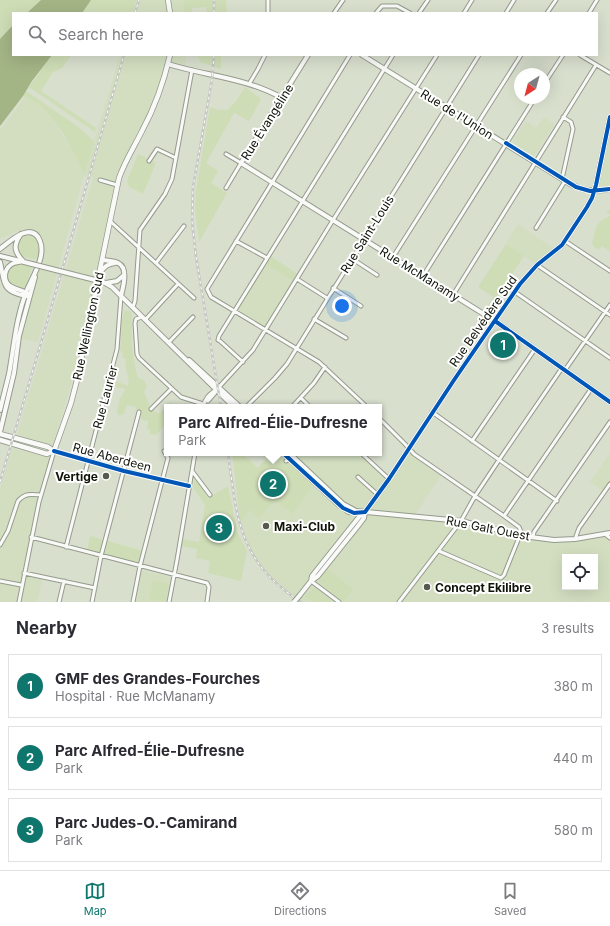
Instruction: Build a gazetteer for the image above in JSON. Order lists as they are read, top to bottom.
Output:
{
  "streets": {
    "main road": ["Rue Wellington Sud", "Rue Aberdeen"],
    "street": [
      "Rue de l'Union",
      "Rue Évangéline",
      "Rue Saint-Louis",
      "Rue McManamy",
      "Rue Belvédère Sud",
      "Rue Laurier",
      "Rue Galt Ouest"
    ]
  },
  "crossings": [
    ["Rue de l'Union", "Rue Saint-Louis"],
    ["Rue de l'Union", "Rue Belvédère Sud"],
    ["Rue Évangéline", "Rue McManamy"],
    ["Rue Saint-Louis", "Rue McManamy"],
    ["Rue McManamy", "Rue Belvédère Sud"],
    ["Rue Belvédère Sud", "Rue Galt Ouest"],
    ["Rue Wellington Sud", "Rue Aberdeen"],
    ["Rue Laurier", "Rue Aberdeen"]
  ],
  "places": ["Vertige", "Maxi-Club", "Concept Ekilibre"],
  "north": "bottom left",
  "page": {
    "search": "Search here",
    "pins": ["1", "2", "3"],
    "popup": ["Parc Alfred-Élie-Dufresne", "Park"],
    "heading": ["Nearby", "3 results"],
    "list": [
      {
        "mark": "1",
        "name": "GMF des Grandes-Fourches",
        "note": "Hospital · Rue McManamy",
        "value": "380 m"
      },
      {
        "mark": "2",
        "name": "Parc Alfred-Élie-Dufresne",
        "note": "Park",
        "value": "440 m"
      },
      {
        "mark": "3",
        "name": "Parc Judes-O.-Camirand",
        "note": "Park",
        "value": "580 m"
      }
    ],
    "nav": ["Map", "Directions", "Saved"]
  }
}
